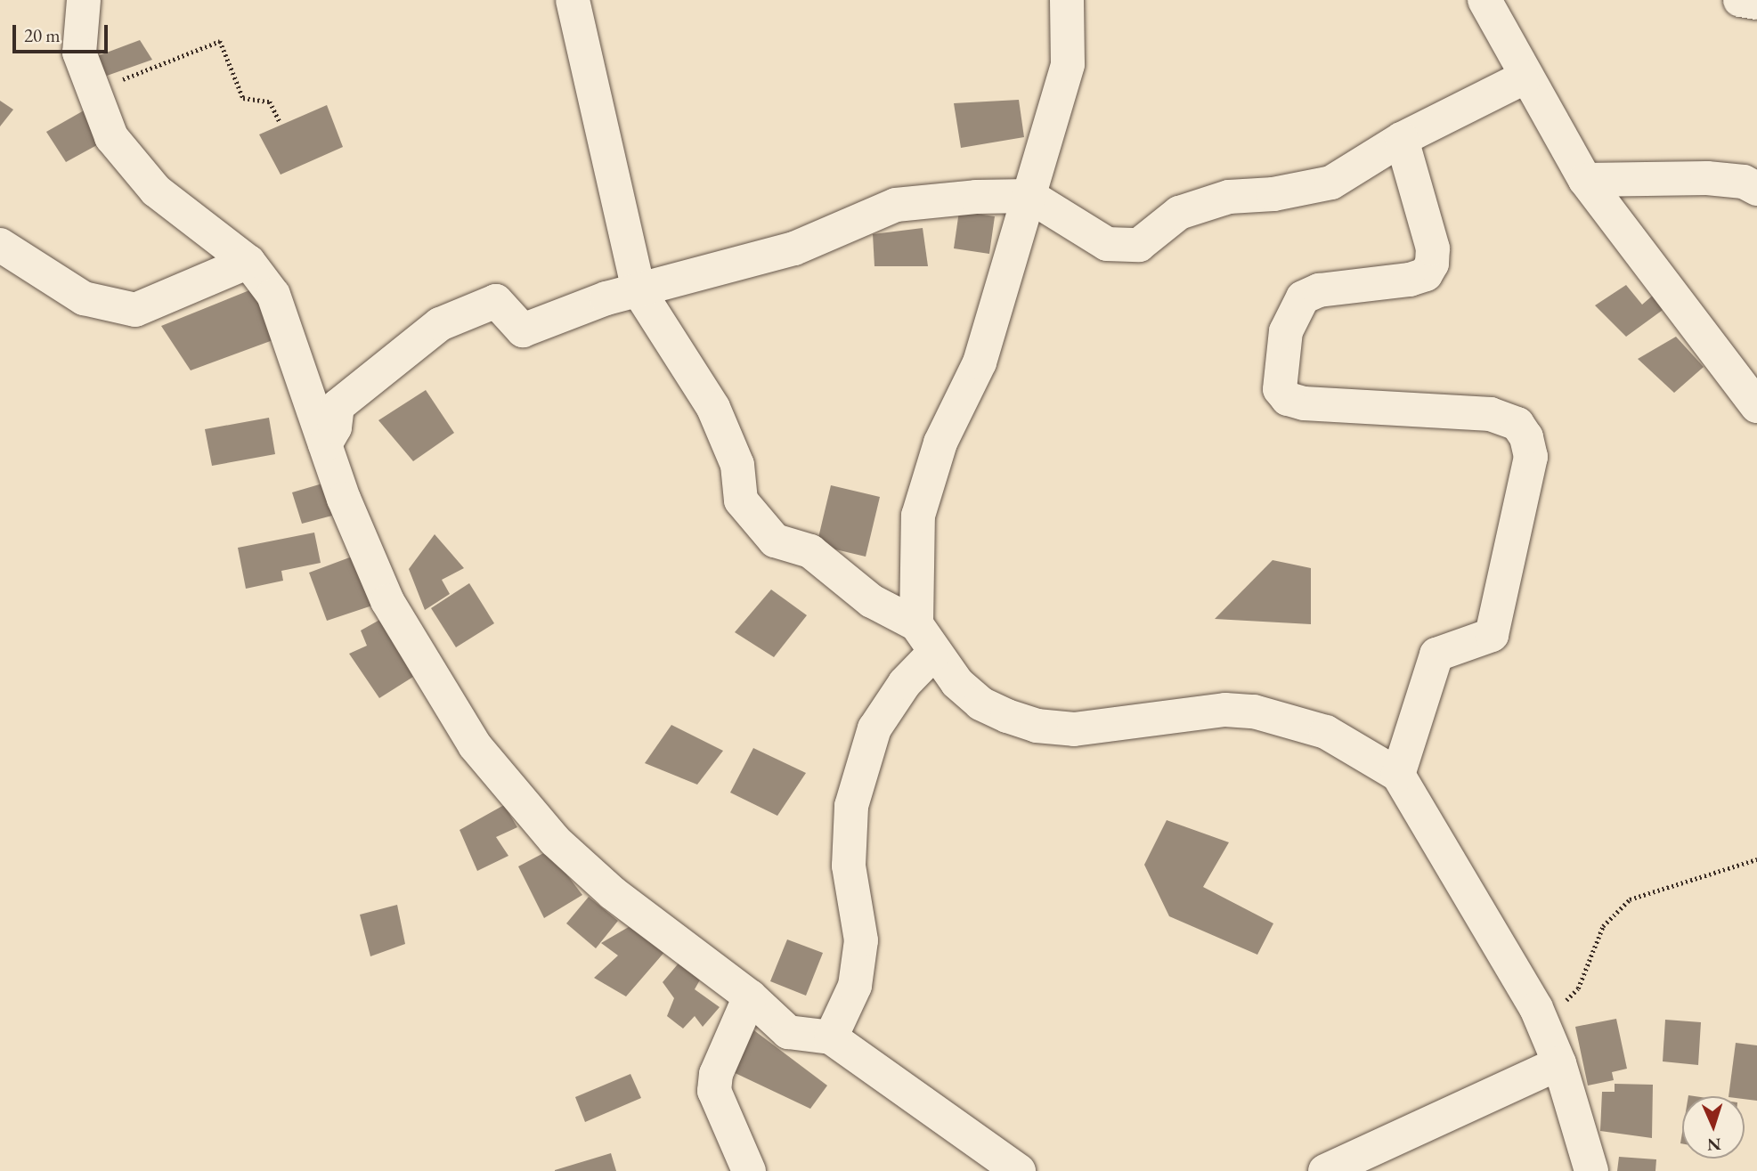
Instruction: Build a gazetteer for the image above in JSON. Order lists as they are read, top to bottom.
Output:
{
  "scale_bar": "20 m",
  "north": "bottom"
}
